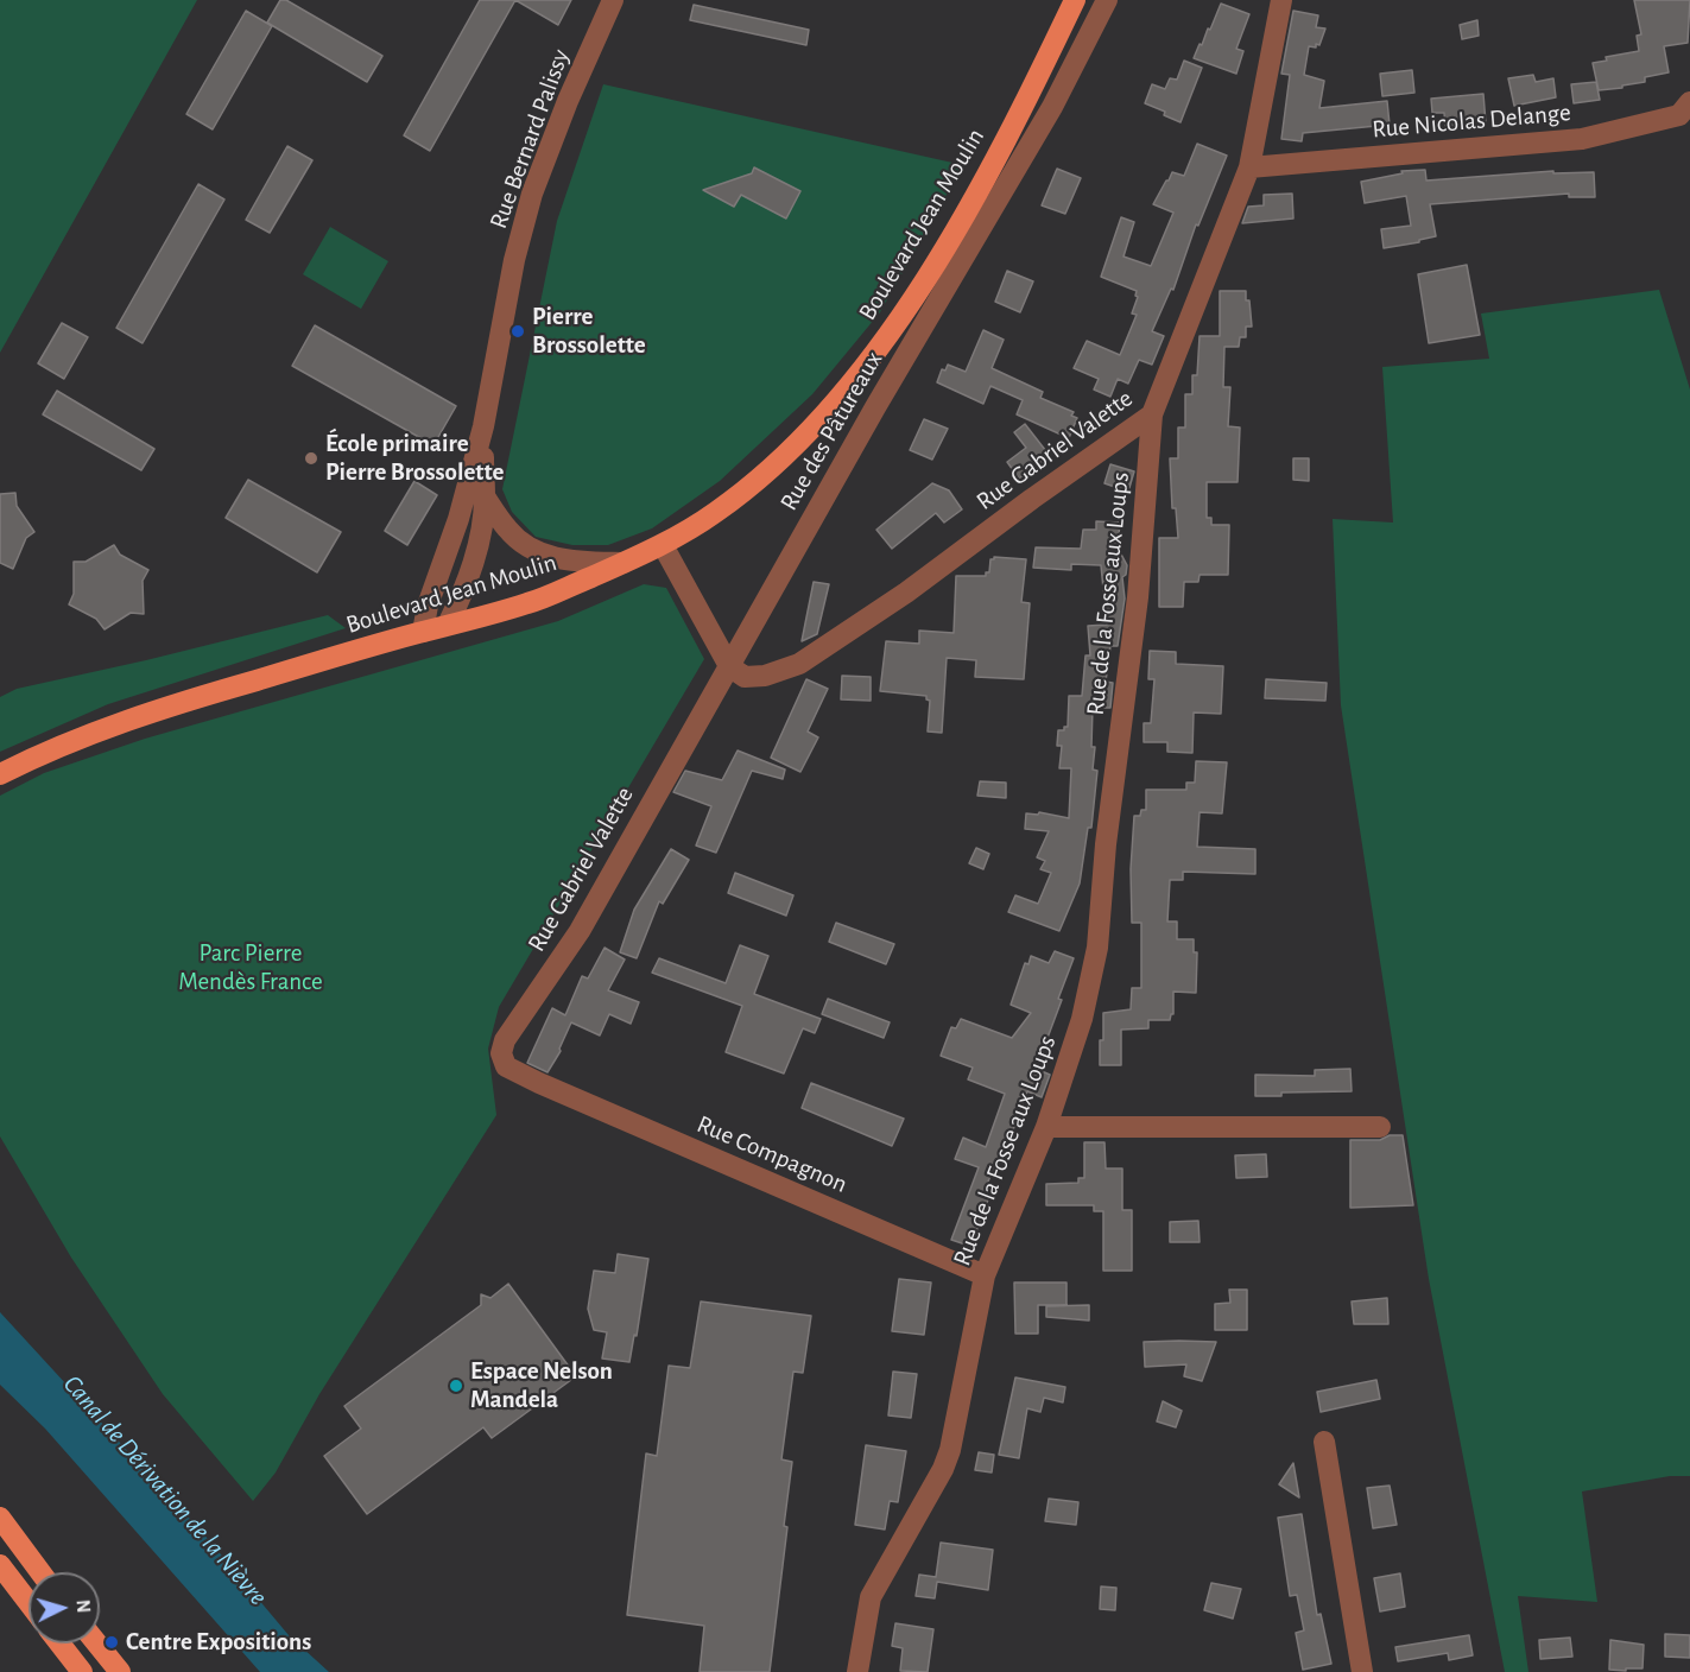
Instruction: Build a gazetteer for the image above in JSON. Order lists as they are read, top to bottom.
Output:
{
  "streets": {
    "main road": ["Boulevard Jean Moulin"],
    "street": [
      "Rue Nicolas Delange",
      "Rue Bernard Palissy",
      "Rue des Pâtureaux",
      "Rue Gabriel Valette",
      "Rue de la Fosse aux Loups",
      "Rue Compagnon"
    ]
  },
  "crossings": [
    ["Rue Nicolas Delange", "Rue Gabriel Valette"],
    ["Rue Bernard Palissy", "Boulevard Jean Moulin"],
    ["Rue des Pâtureaux", "Rue Gabriel Valette"],
    ["Rue Gabriel Valette", "Rue de la Fosse aux Loups"],
    ["Rue Gabriel Valette", "Rue Compagnon"],
    ["Rue de la Fosse aux Loups", "Rue Compagnon"]
  ],
  "water": ["Canal de Dérivation de la Nièvre"],
  "parks": ["Parc Pierre Mendès France"],
  "places": [
    "Pierre Brossolette",
    "École primaire Pierre Brossolette",
    "Espace Nelson Mandela",
    "Centre Expositions"
  ],
  "north": "right"
}
